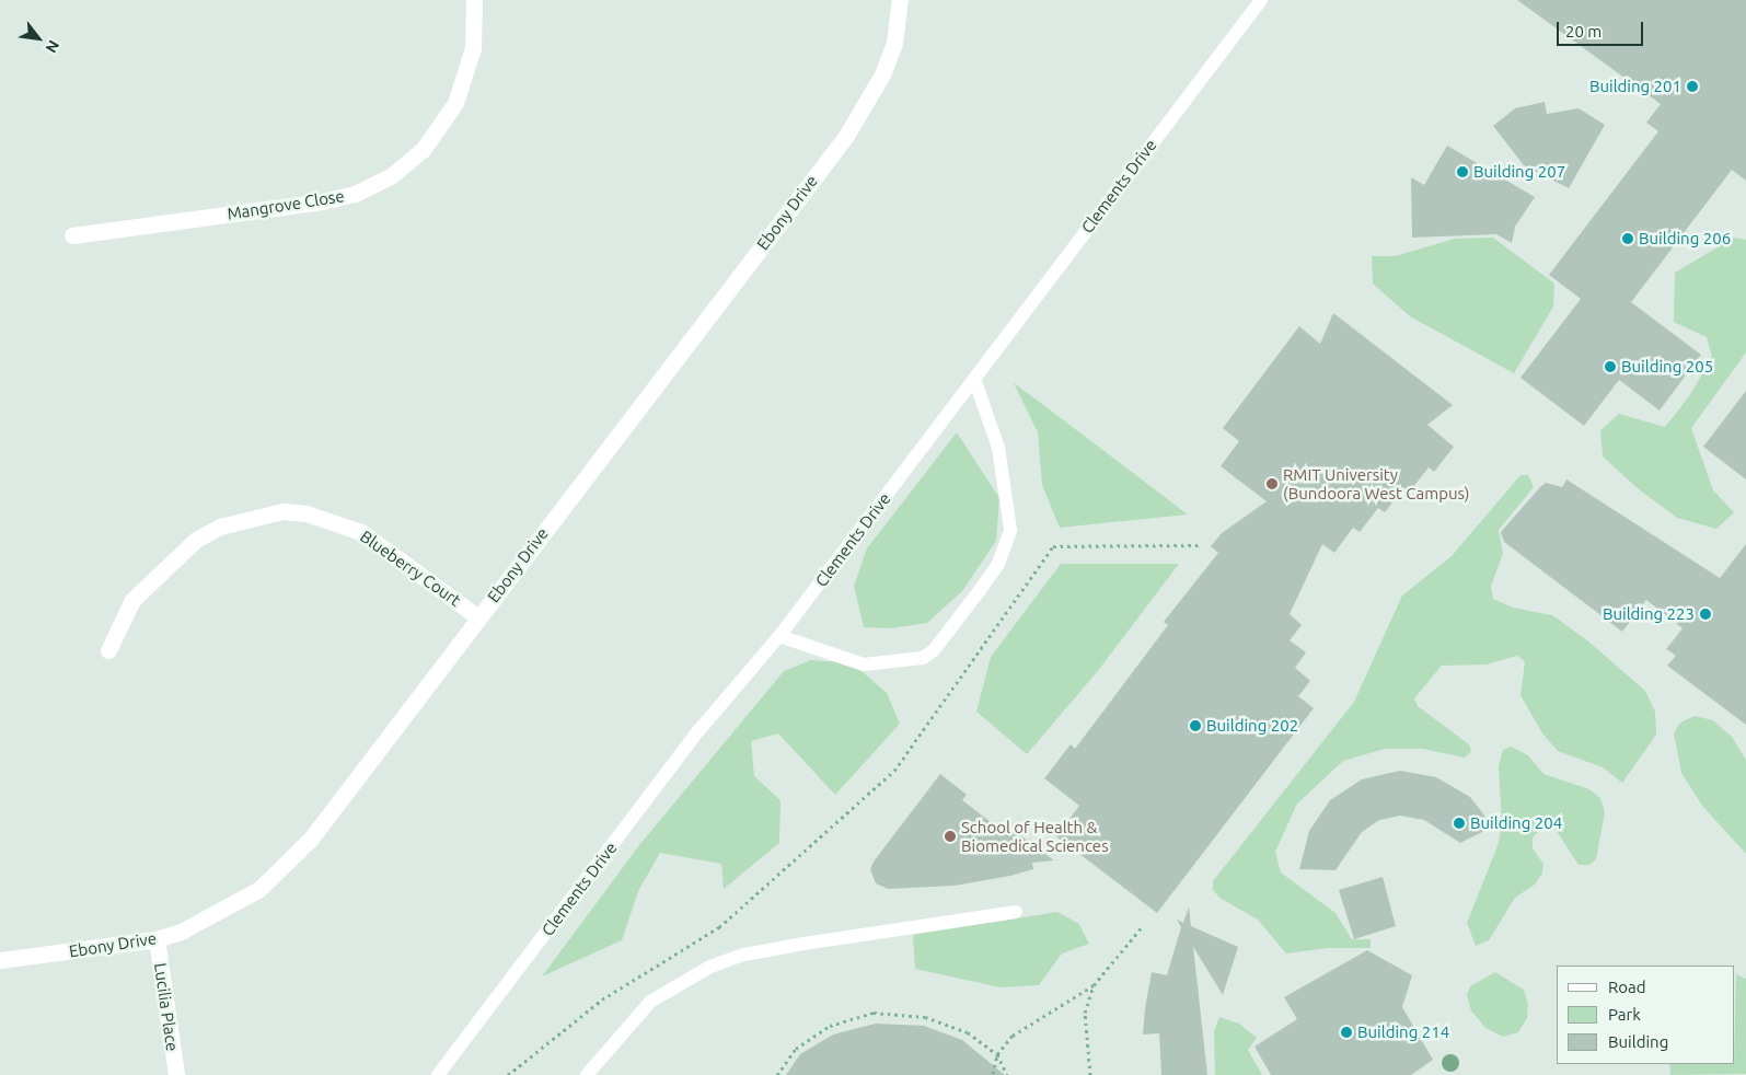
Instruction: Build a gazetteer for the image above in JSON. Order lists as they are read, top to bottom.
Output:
{
  "streets": {
    "street": [
      "Mangrove Close",
      "Ebony Drive",
      "Blueberry Court",
      "Lucilia Place"
    ],
    "lane": ["Clements Drive"]
  },
  "crossings": [
    ["Ebony Drive", "Blueberry Court"],
    ["Ebony Drive", "Lucilia Place"]
  ],
  "places": [
    "Building 201",
    "Building 207",
    "Building 206",
    "Building 205",
    "RMIT University (Bundoora West Campus)",
    "Building 223",
    "Building 202",
    "Building 204",
    "School of Health & Biomedical Sciences",
    "Building 214"
  ],
  "legend": ["Road", "Park", "Building"],
  "scale_bar": "20 m",
  "north": "bottom right"
}
